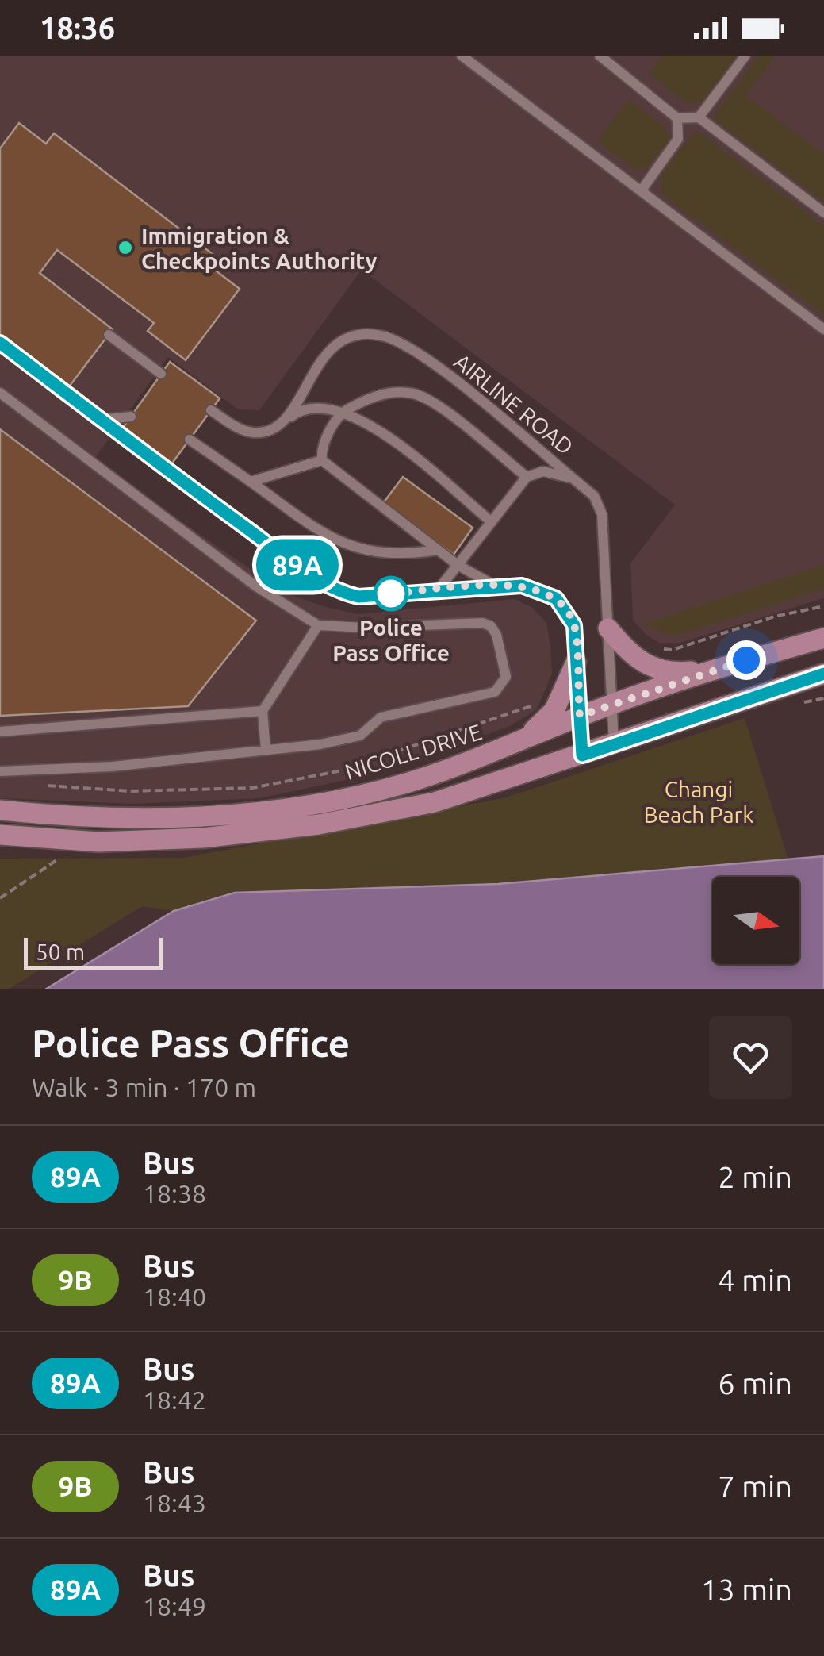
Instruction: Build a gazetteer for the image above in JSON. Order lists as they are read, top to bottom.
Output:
{
  "streets": {
    "main road": ["NICOLL DRIVE"],
    "lane": ["AIRLINE ROAD"]
  },
  "crossings": [
    ["AIRLINE ROAD", "NICOLL DRIVE"]
  ],
  "parks": ["Changi Beach Park"],
  "places": ["Immigration & Checkpoints Authority", "Police Pass Office"],
  "lines": ["bus line 89A"],
  "scale_bar": "50 m",
  "north": "right",
  "page": {
    "status": "18:36",
    "on_map": "89A",
    "scale": "50 m",
    "heading": ["Police Pass Office", "Walk · 3 min · 170 m"],
    "list": [
      {
        "mark": "89A",
        "name": "Bus",
        "note": "18:38",
        "value": "2 min"
      },
      {
        "mark": "9B",
        "name": "Bus",
        "note": "18:40",
        "value": "4 min"
      },
      {
        "mark": "89A",
        "name": "Bus",
        "note": "18:42",
        "value": "6 min"
      },
      {
        "mark": "9B",
        "name": "Bus",
        "note": "18:43",
        "value": "7 min"
      },
      {
        "mark": "89A",
        "name": "Bus",
        "note": "18:49",
        "value": "13 min"
      }
    ]
  }
}
